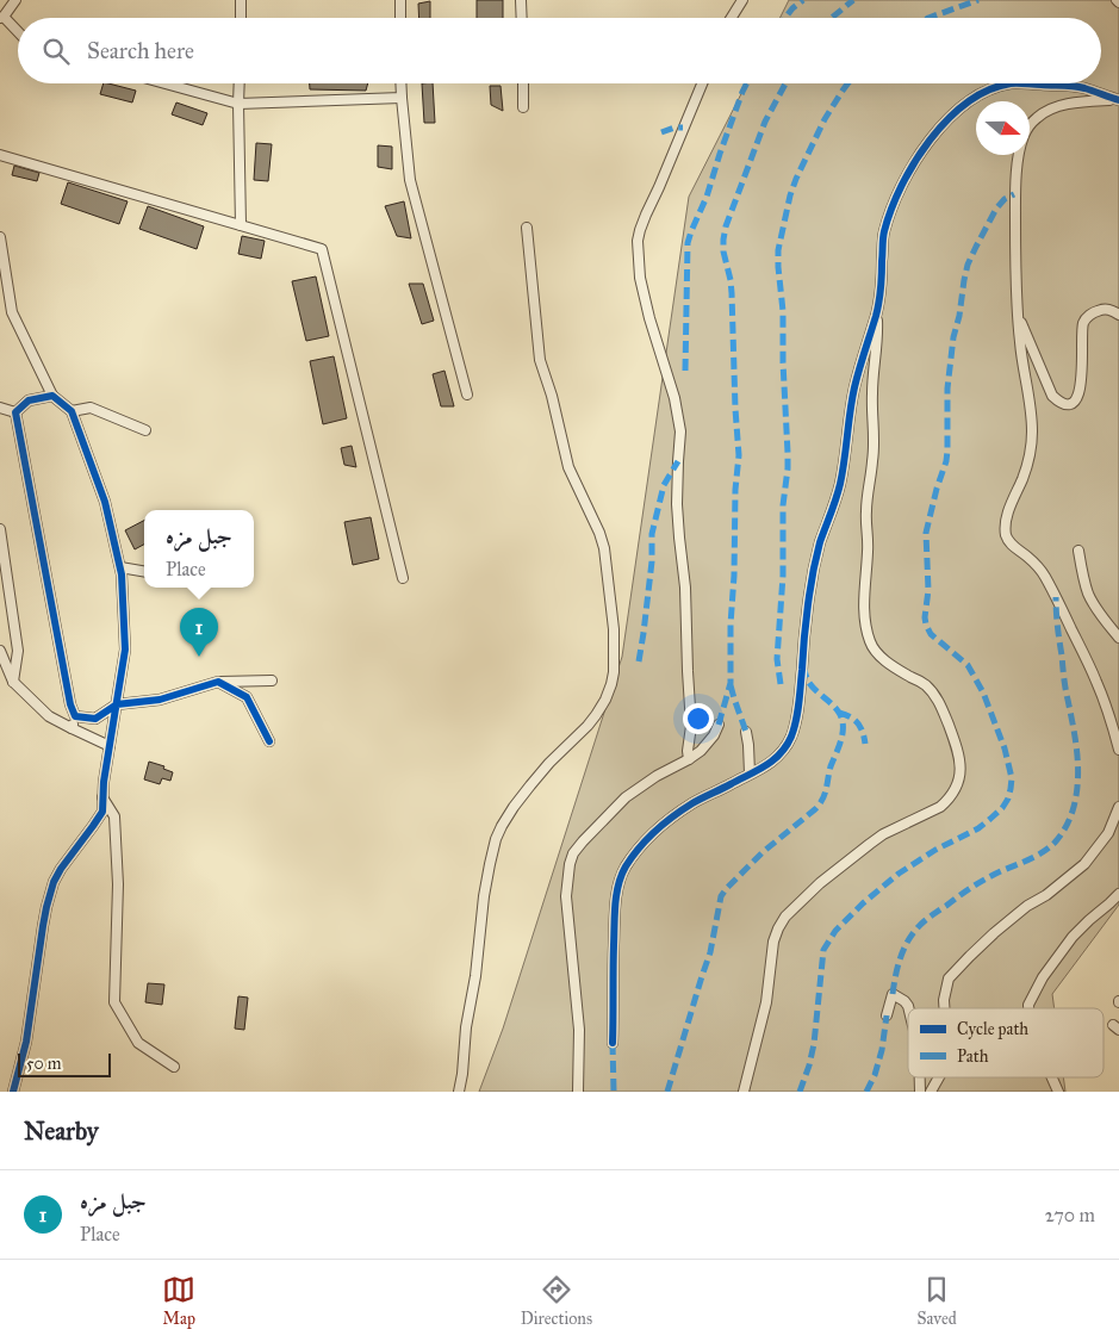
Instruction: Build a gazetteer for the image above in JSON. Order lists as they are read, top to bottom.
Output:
{
  "legend": ["Cycle path", "Path"],
  "scale_bar": "50 m",
  "north": "right",
  "page": {
    "search": "Search here",
    "popup": ["جبل مزه", "Place"],
    "pins": "1",
    "scale": "50 m",
    "heading": "Nearby",
    "list": [
      {
        "mark": "1",
        "name": "جبل مزه",
        "note": "Place",
        "value": "270 m"
      }
    ],
    "nav": ["Map", "Directions", "Saved"]
  }
}
